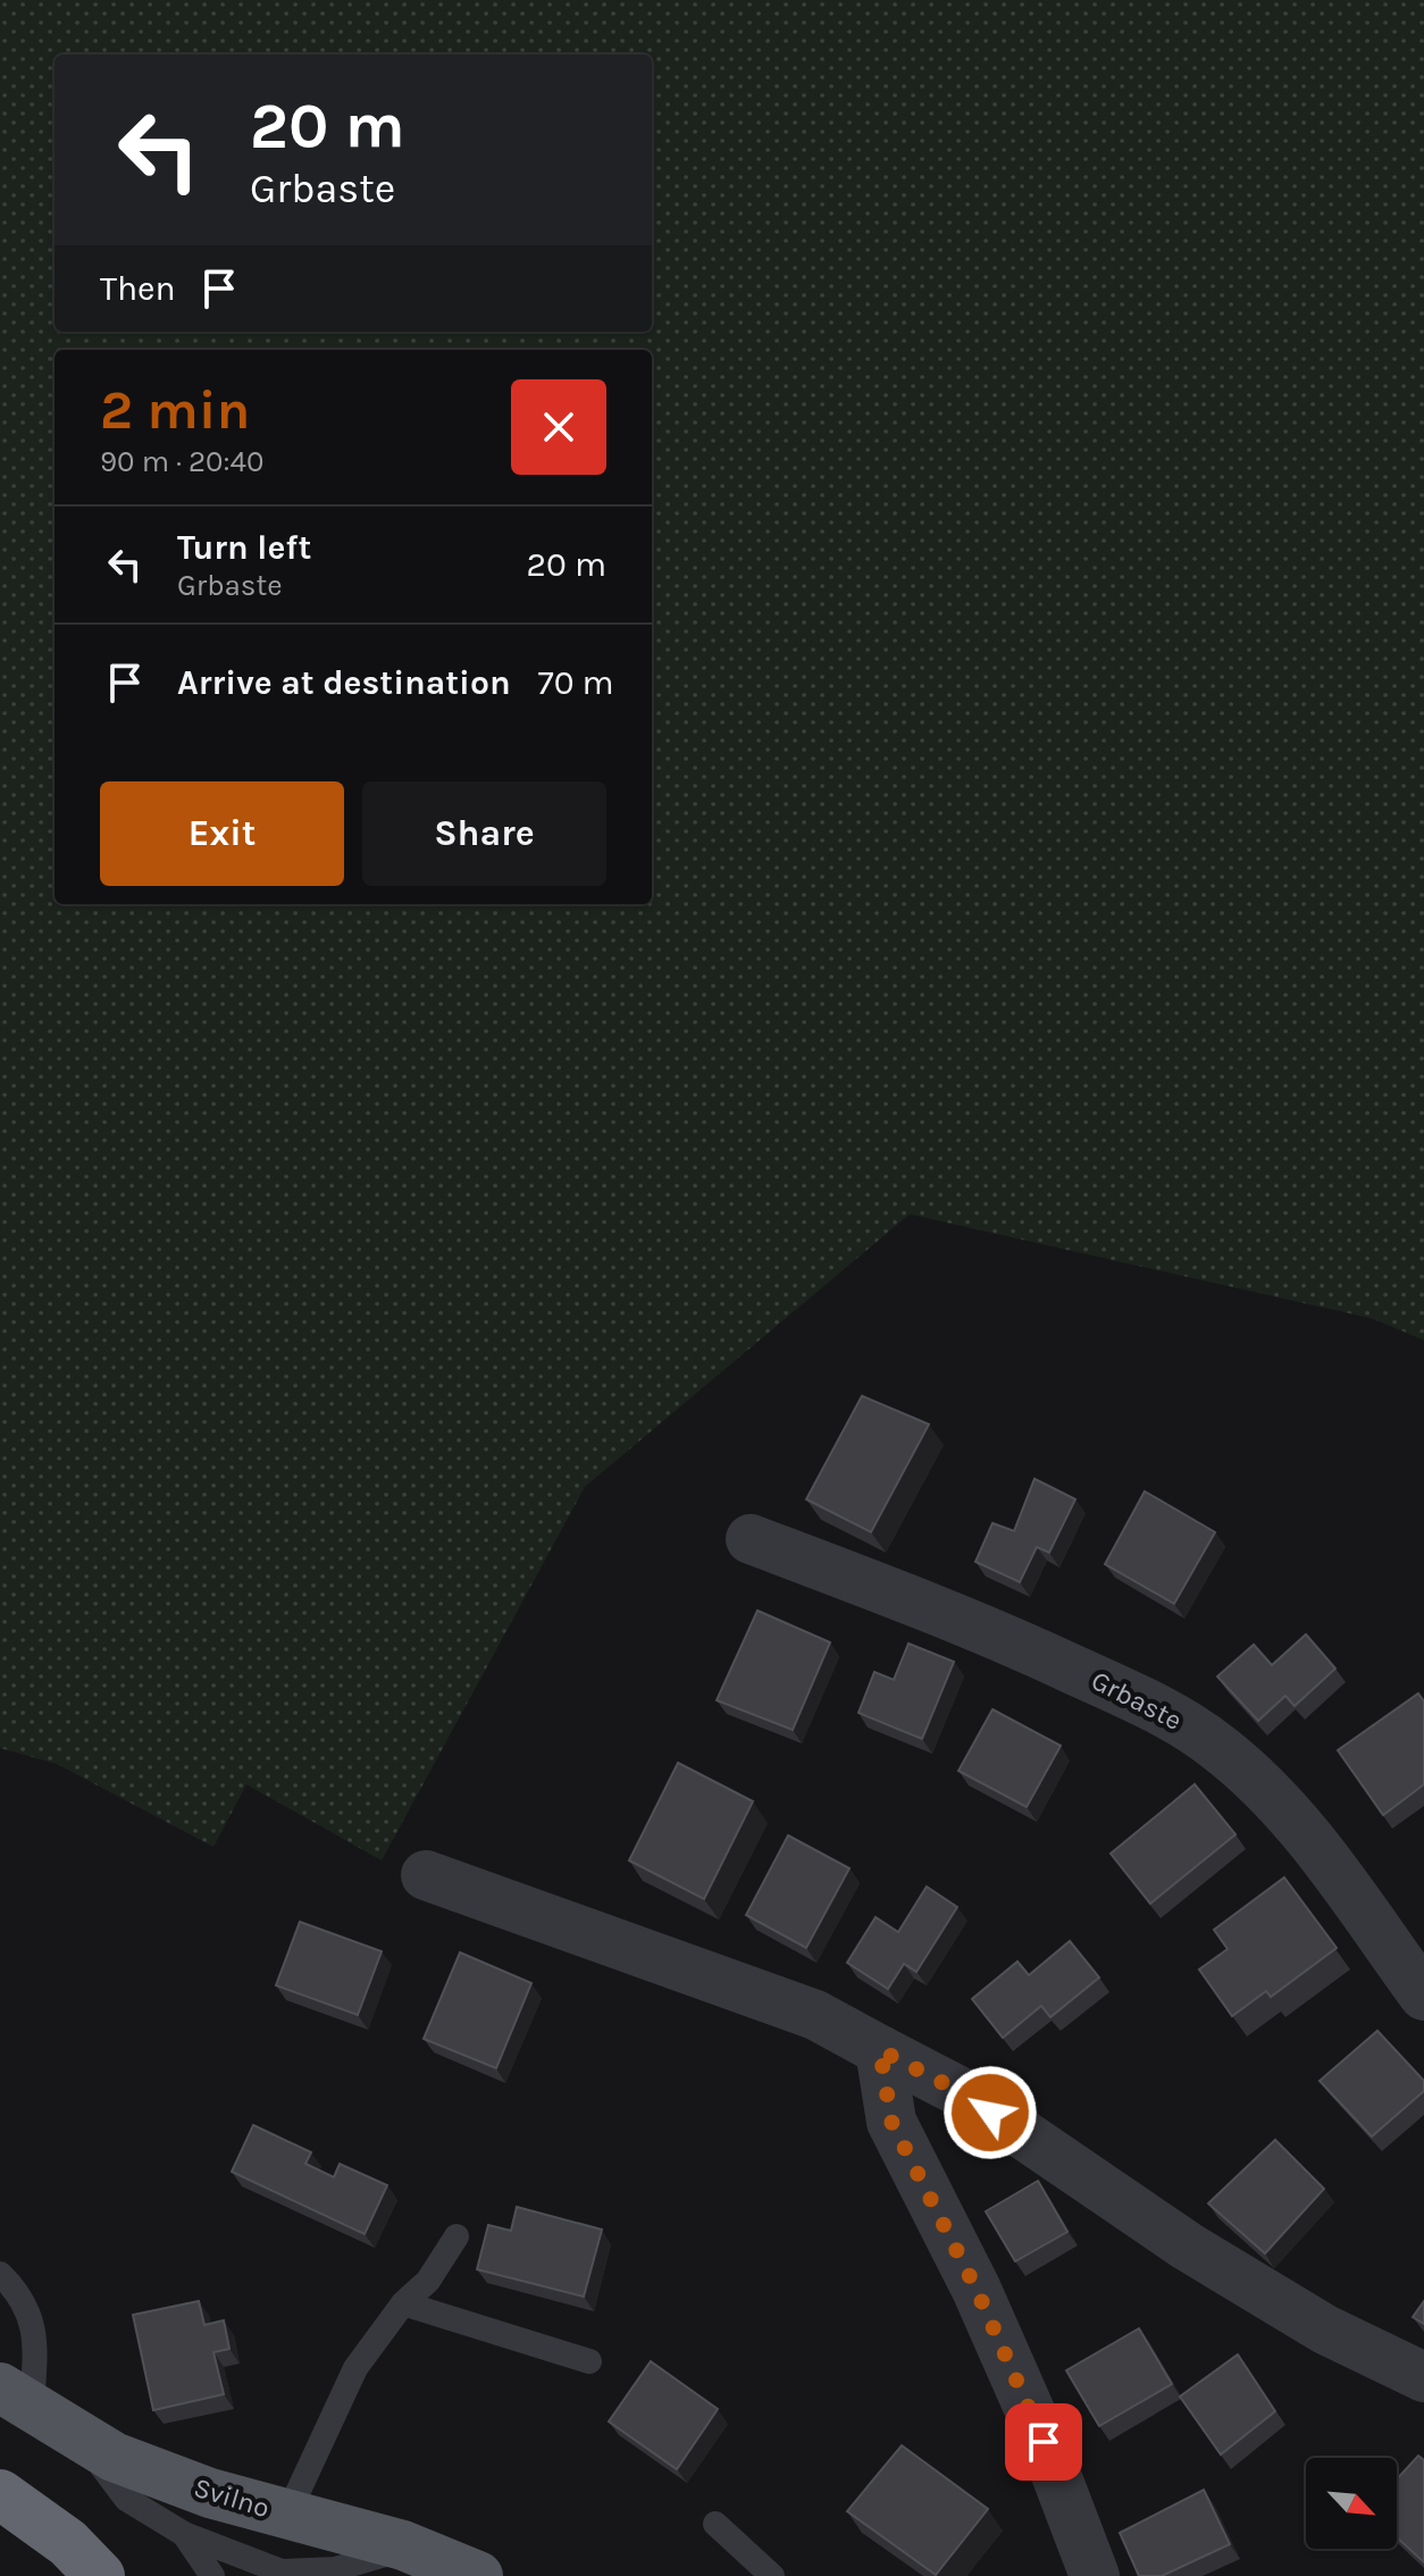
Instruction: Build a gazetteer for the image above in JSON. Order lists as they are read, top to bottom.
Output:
{
  "streets": {
    "main road": ["Svilno"],
    "street": ["Grbaste"]
  },
  "north": "bottom right",
  "page": {
    "turn": ["20 m", "Grbaste"],
    "then": "Then",
    "heading": ["2 min", "90 m · 20:40"],
    "list": [
      {
        "name": "Turn left",
        "note": "Grbaste",
        "value": "20 m"
      },
      {
        "name": "Arrive at destination",
        "value": "70 m"
      }
    ],
    "buttons": ["Exit", "Share"]
  }
}
